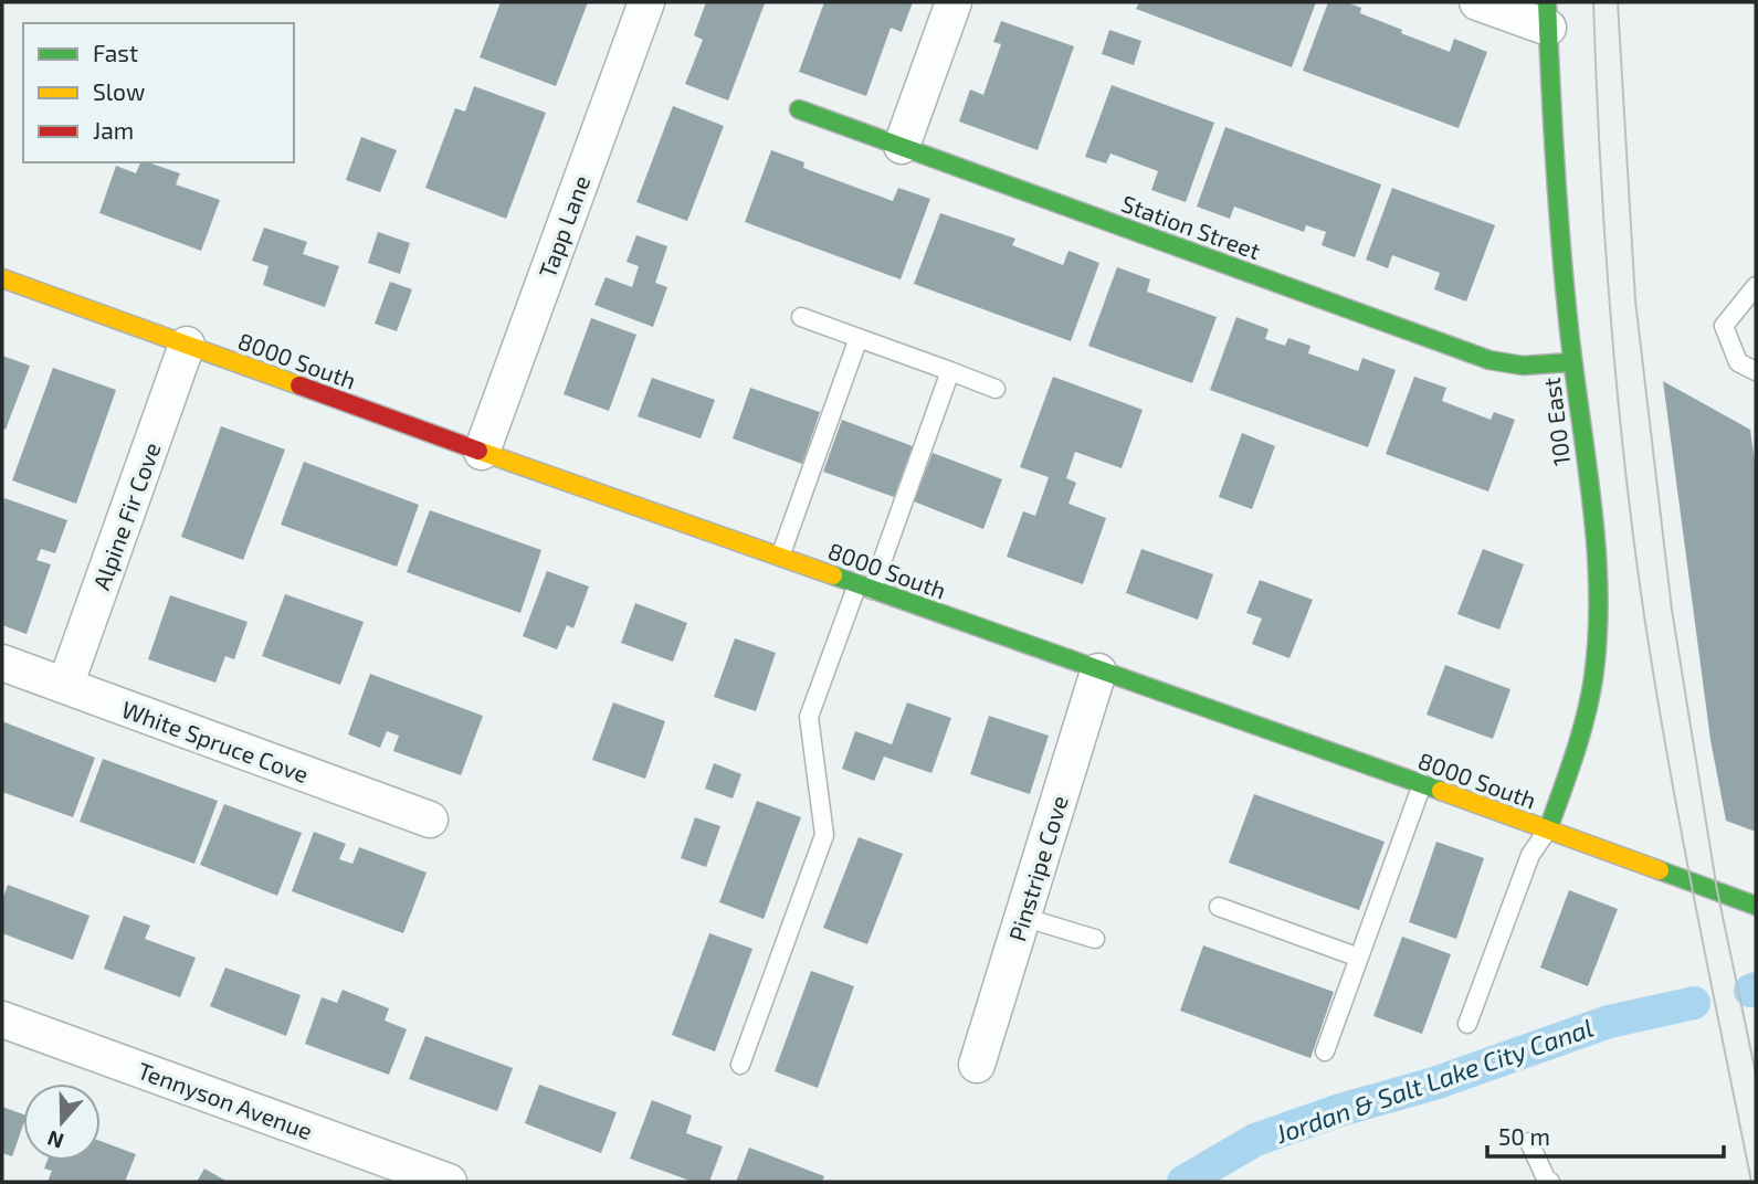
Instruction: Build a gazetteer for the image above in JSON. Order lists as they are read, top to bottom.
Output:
{
  "streets": {
    "street": [
      "Tapp Lane",
      "Station Street",
      "8000 South",
      "100 East",
      "Alpine Fir Cove",
      "White Spruce Cove",
      "Pinstripe Cove",
      "Tennyson Avenue"
    ]
  },
  "crossings": [
    ["Tapp Lane", "8000 South"],
    ["Station Street", "100 East"],
    ["8000 South", "100 East"],
    ["8000 South", "Alpine Fir Cove"],
    ["8000 South", "Pinstripe Cove"],
    ["Alpine Fir Cove", "White Spruce Cove"]
  ],
  "water": ["Jordan & Salt Lake City Canal"],
  "legend": ["Fast", "Slow", "Jam"],
  "scale_bar": "50 m",
  "north": "bottom"
}
